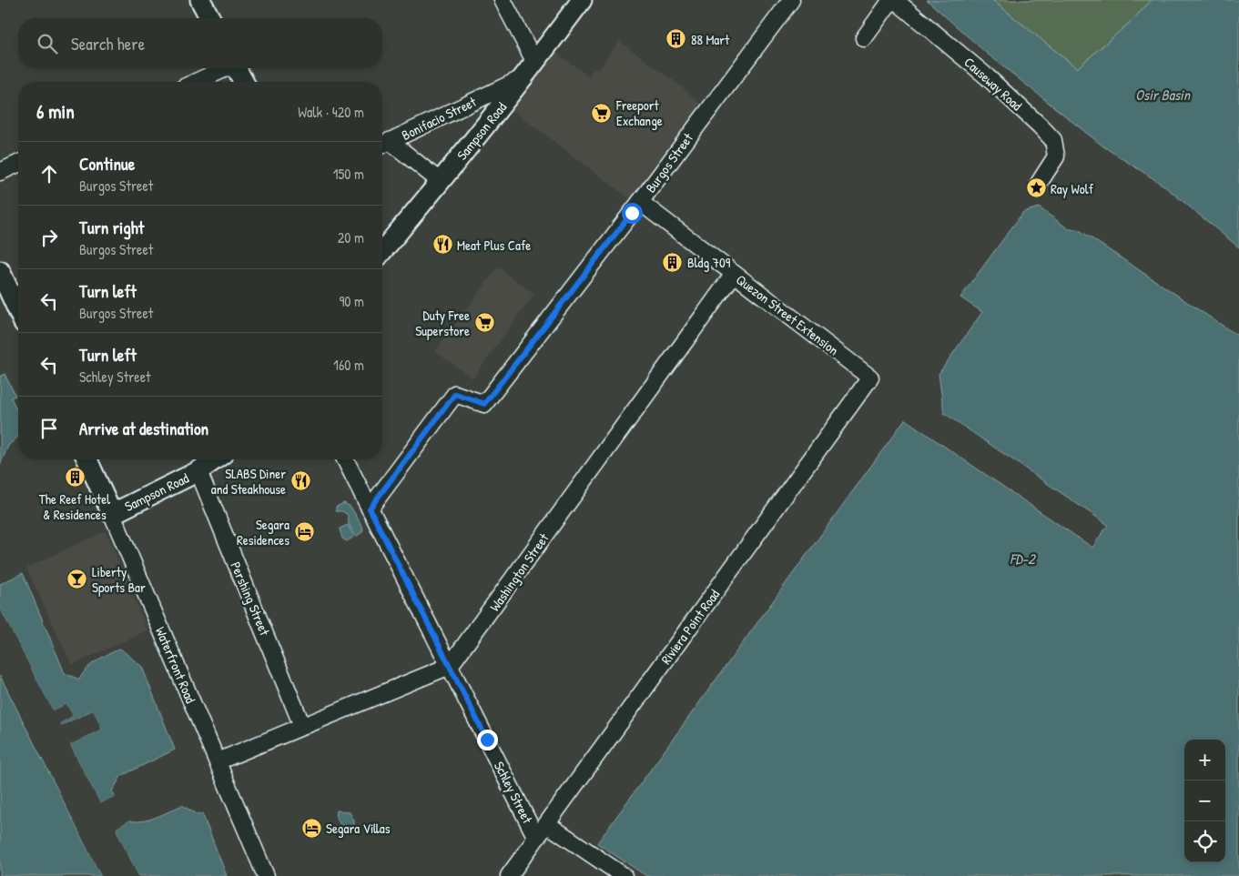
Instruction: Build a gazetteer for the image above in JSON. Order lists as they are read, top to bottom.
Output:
{
  "streets": {
    "main road": ["Sampson Road", "Waterfront Road"],
    "street": [
      "Causeway Road",
      "Bonifacio Street",
      "Burgos Street",
      "Quezon Street Extension",
      "Washington Street",
      "Pershing Street",
      "Riviera Point Road",
      "Schley Street"
    ]
  },
  "crossings": [
    ["Bonifacio Street", "Sampson Road"],
    ["Sampson Road", "Pershing Street"],
    ["Sampson Road", "Waterfront Road"],
    ["Burgos Street", "Quezon Street Extension"],
    ["Burgos Street", "Schley Street"],
    ["Quezon Street Extension", "Washington Street"],
    ["Quezon Street Extension", "Riviera Point Road"],
    ["Washington Street", "Schley Street"],
    ["Riviera Point Road", "Schley Street"]
  ],
  "water": ["Osir Basin", "FD-2"],
  "places": {
    "building": ["88 Mart", "Bldg 709", "The Reef Hotel & Residences"],
    "supermarket": ["Freeport Exchange", "Duty Free Superstore"],
    "place": ["Ray Wolf"],
    "restaurant": ["Meat Plus Cafe", "SLABS Diner and Steakhouse"],
    "hotel": ["Segara Residences", "Segara Villas"],
    "bar": ["Liberty Sports Bar"]
  },
  "page": {
    "search": "Search here",
    "heading": ["6 min", "Walk · 420 m"],
    "list": [
      ["Continue", "Burgos Street", "150 m"],
      ["Turn right", "Burgos Street", "20 m"],
      ["Turn left", "Burgos Street", "90 m"],
      ["Turn left", "Schley Street", "160 m"],
      "Arrive at destination"
    ],
    "map_buttons": ["+", "−"]
  }
}
